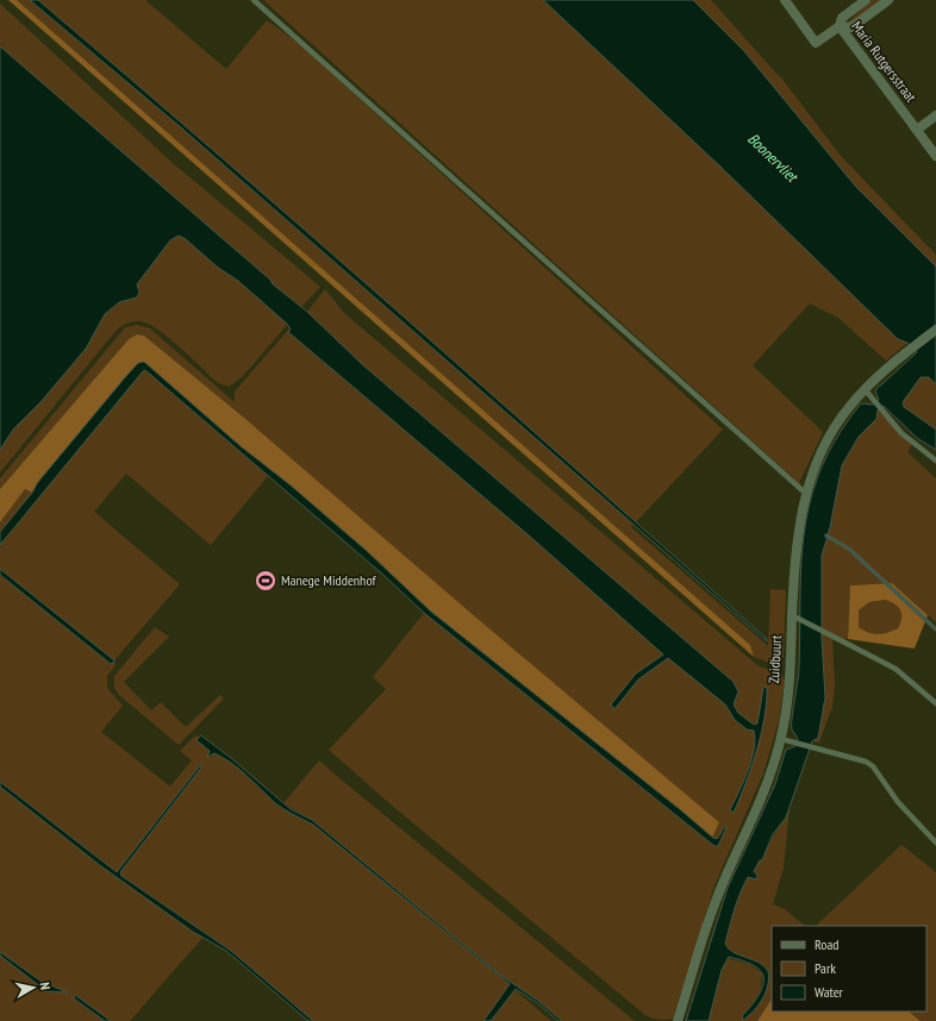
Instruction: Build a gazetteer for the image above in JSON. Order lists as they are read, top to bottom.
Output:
{
  "streets": {
    "street": ["Maria Rutgersstraat", "Zuidbuurt"]
  },
  "water": ["Boonervliet"],
  "places": {
    "sports": ["Manege Middenhof"]
  },
  "legend": ["Road", "Park", "Water"],
  "north": "right"
}
